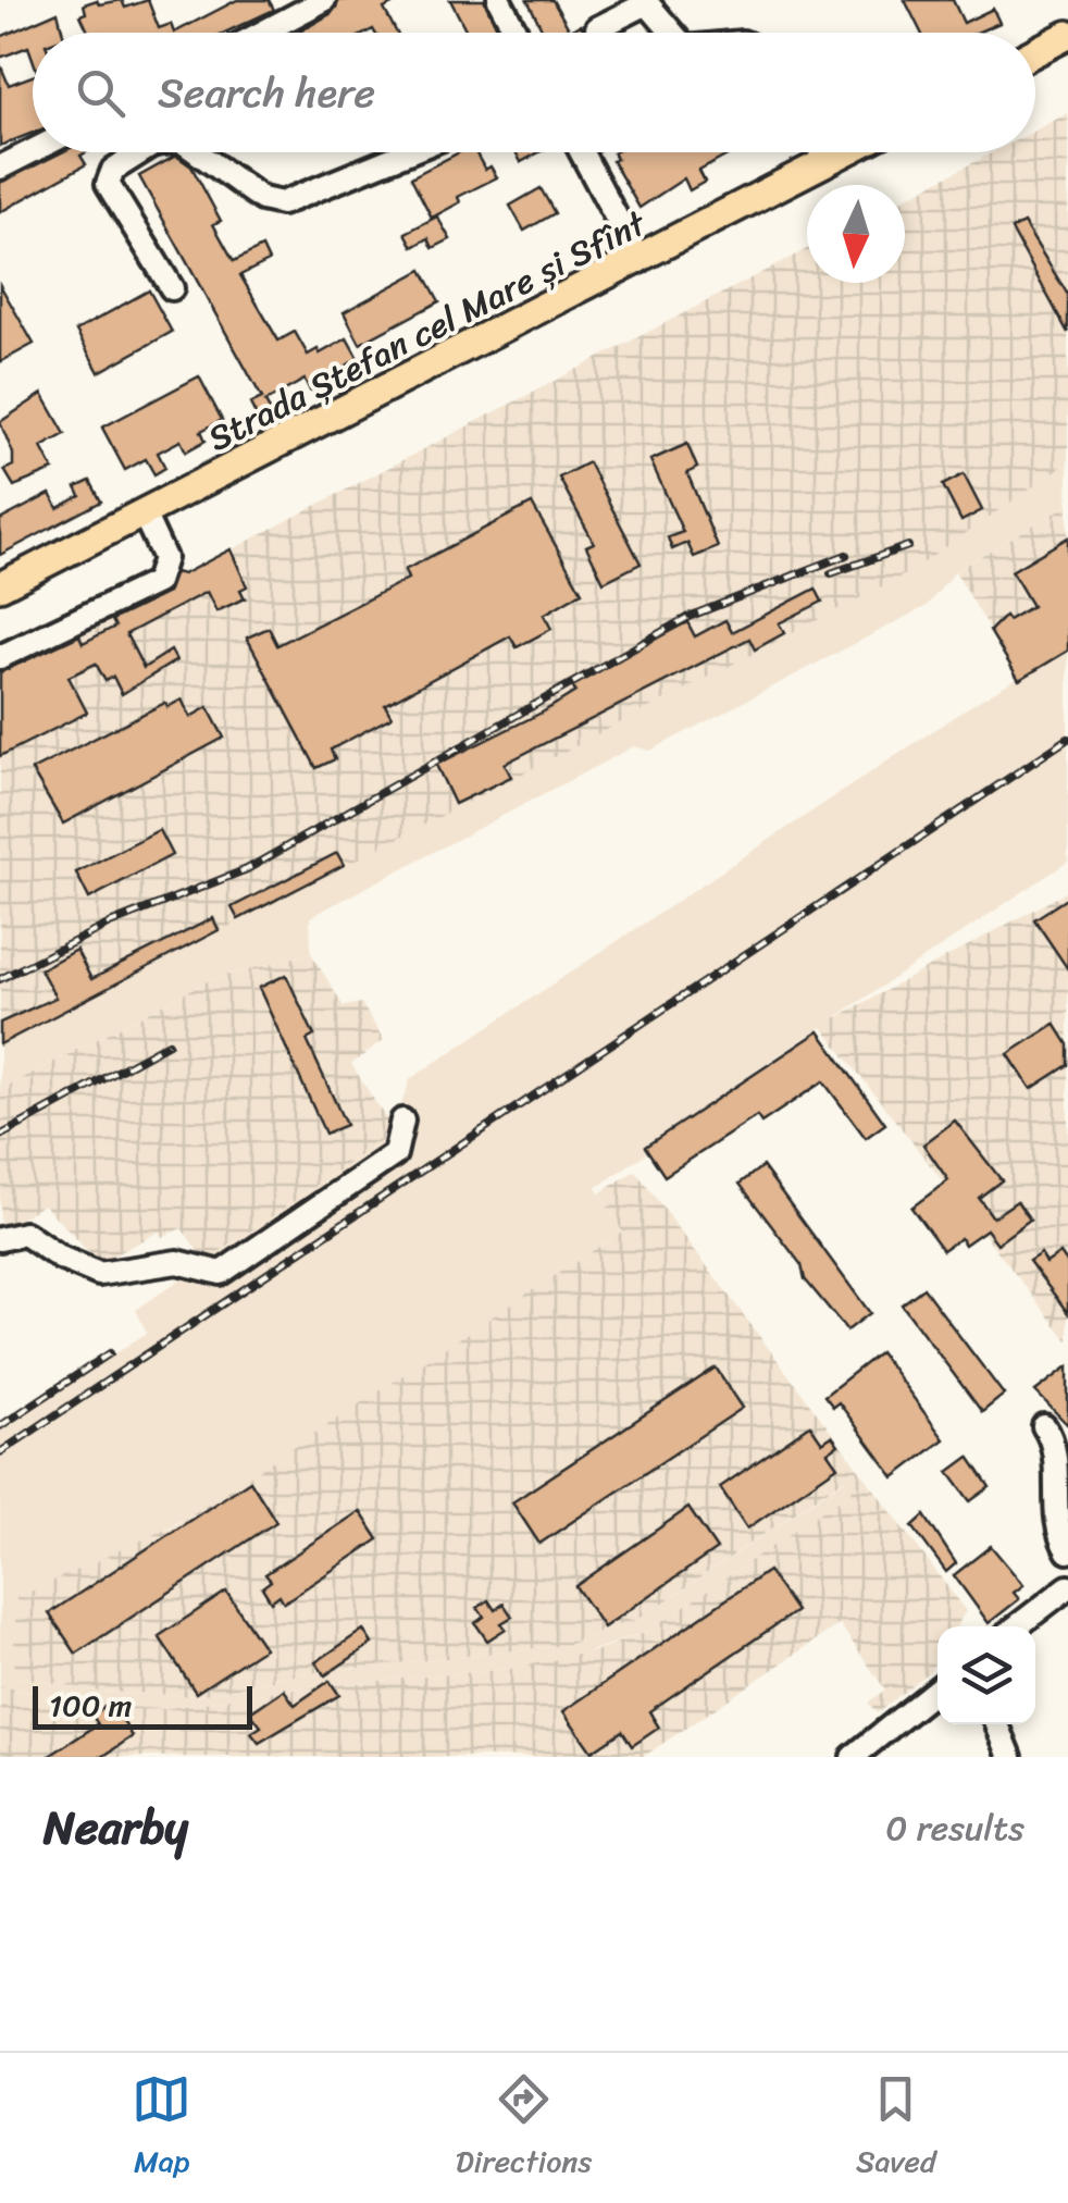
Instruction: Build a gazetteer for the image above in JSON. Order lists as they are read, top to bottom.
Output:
{
  "streets": {
    "main road": ["Strada Ștefan cel Mare și Sfînt"]
  },
  "scale_bar": "100 m",
  "north": "bottom",
  "page": {
    "search": "Search here",
    "scale": "100 m",
    "heading": ["Nearby", "0 results"],
    "nav": ["Map", "Directions", "Saved"]
  }
}
